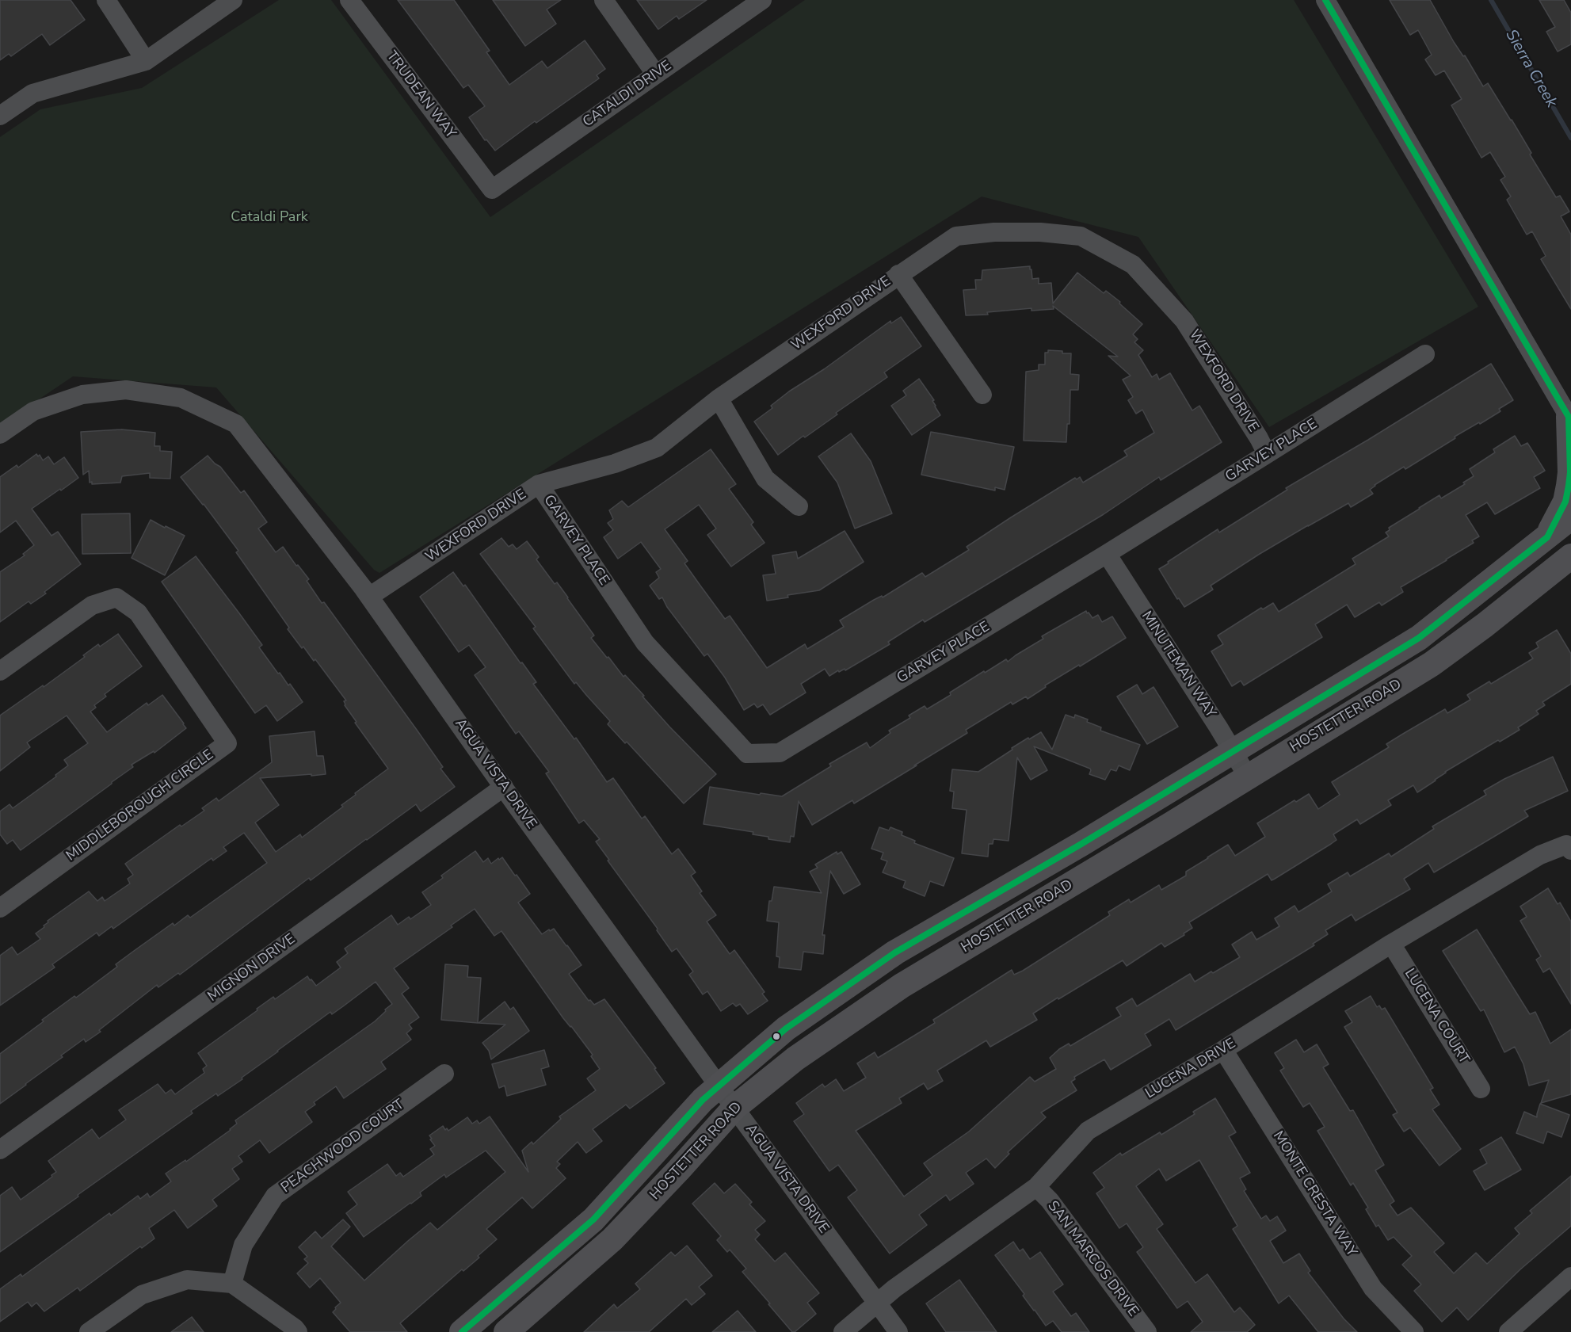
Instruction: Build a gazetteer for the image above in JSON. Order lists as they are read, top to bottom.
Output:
{
  "streets": {
    "main road": ["HOSTETTER ROAD"],
    "street": [
      "CATALDI DRIVE",
      "TRUDEAN WAY",
      "WEXFORD DRIVE",
      "GARVEY PLACE",
      "MINUTEMAN WAY",
      "AGUA VISTA DRIVE",
      "MIDDLEBOROUGH CIRCLE",
      "MIGNON DRIVE",
      "LUCENA COURT",
      "LUCENA DRIVE",
      "PEACHWOOD COURT",
      "MONTE CRESTA WAY",
      "SAN MARCOS DRIVE"
    ]
  },
  "crossings": [
    ["CATALDI DRIVE", "TRUDEAN WAY"],
    ["WEXFORD DRIVE", "GARVEY PLACE"],
    ["WEXFORD DRIVE", "AGUA VISTA DRIVE"],
    ["GARVEY PLACE", "MINUTEMAN WAY"],
    ["MINUTEMAN WAY", "HOSTETTER ROAD"],
    ["HOSTETTER ROAD", "AGUA VISTA DRIVE"],
    ["AGUA VISTA DRIVE", "MIGNON DRIVE"],
    ["AGUA VISTA DRIVE", "LUCENA DRIVE"],
    ["LUCENA COURT", "LUCENA DRIVE"],
    ["LUCENA DRIVE", "MONTE CRESTA WAY"],
    ["LUCENA DRIVE", "SAN MARCOS DRIVE"]
  ],
  "water": ["Sierra Creek"],
  "parks": ["Cataldi Park"]
}
